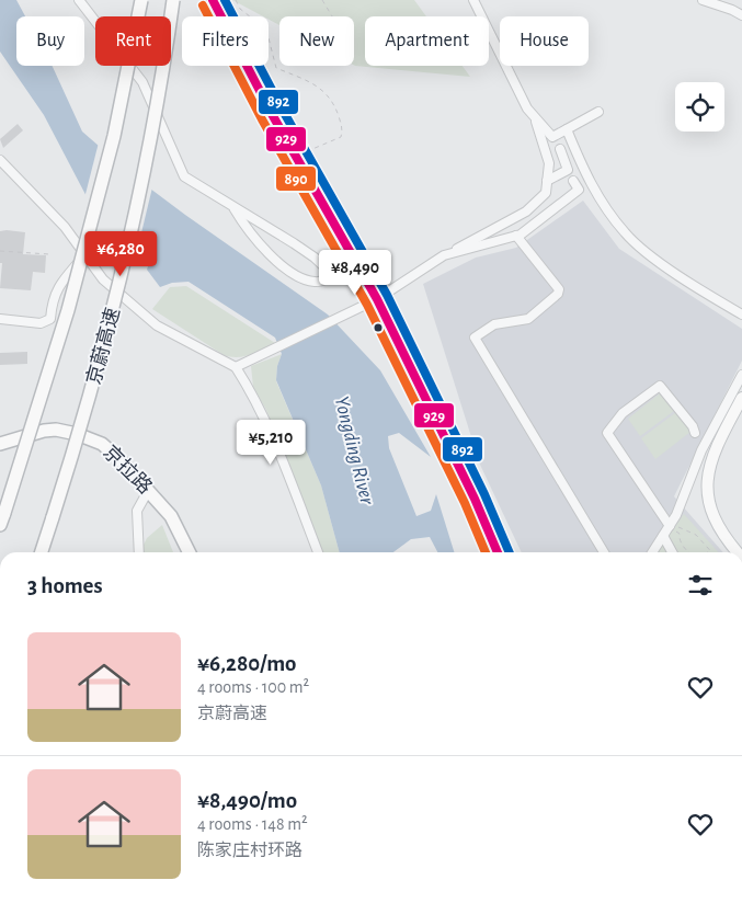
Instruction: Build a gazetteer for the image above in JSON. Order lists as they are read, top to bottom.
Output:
{
  "streets": {
    "highway": ["京蔚高速", "京拉路"]
  },
  "water": ["Yongding River"],
  "lines": ["transit line 929", "transit line 892", "transit line 890"],
  "page": {
    "chip": [
      "Buy",
      "Rent",
      "Filters",
      "New",
      "Apartment",
      "House"
    ],
    "price": ["¥6,280", "¥8,490", "¥5,210"],
    "heading": "3 homes",
    "list": [
      {
        "name": "¥6,280/mo",
        "note": "4 rooms · 100 m² · 京蔚高速"
      },
      {
        "name": "¥8,490/mo",
        "note": "4 rooms · 148 m² · 陈家庄村环路"
      }
    ]
  }
}
